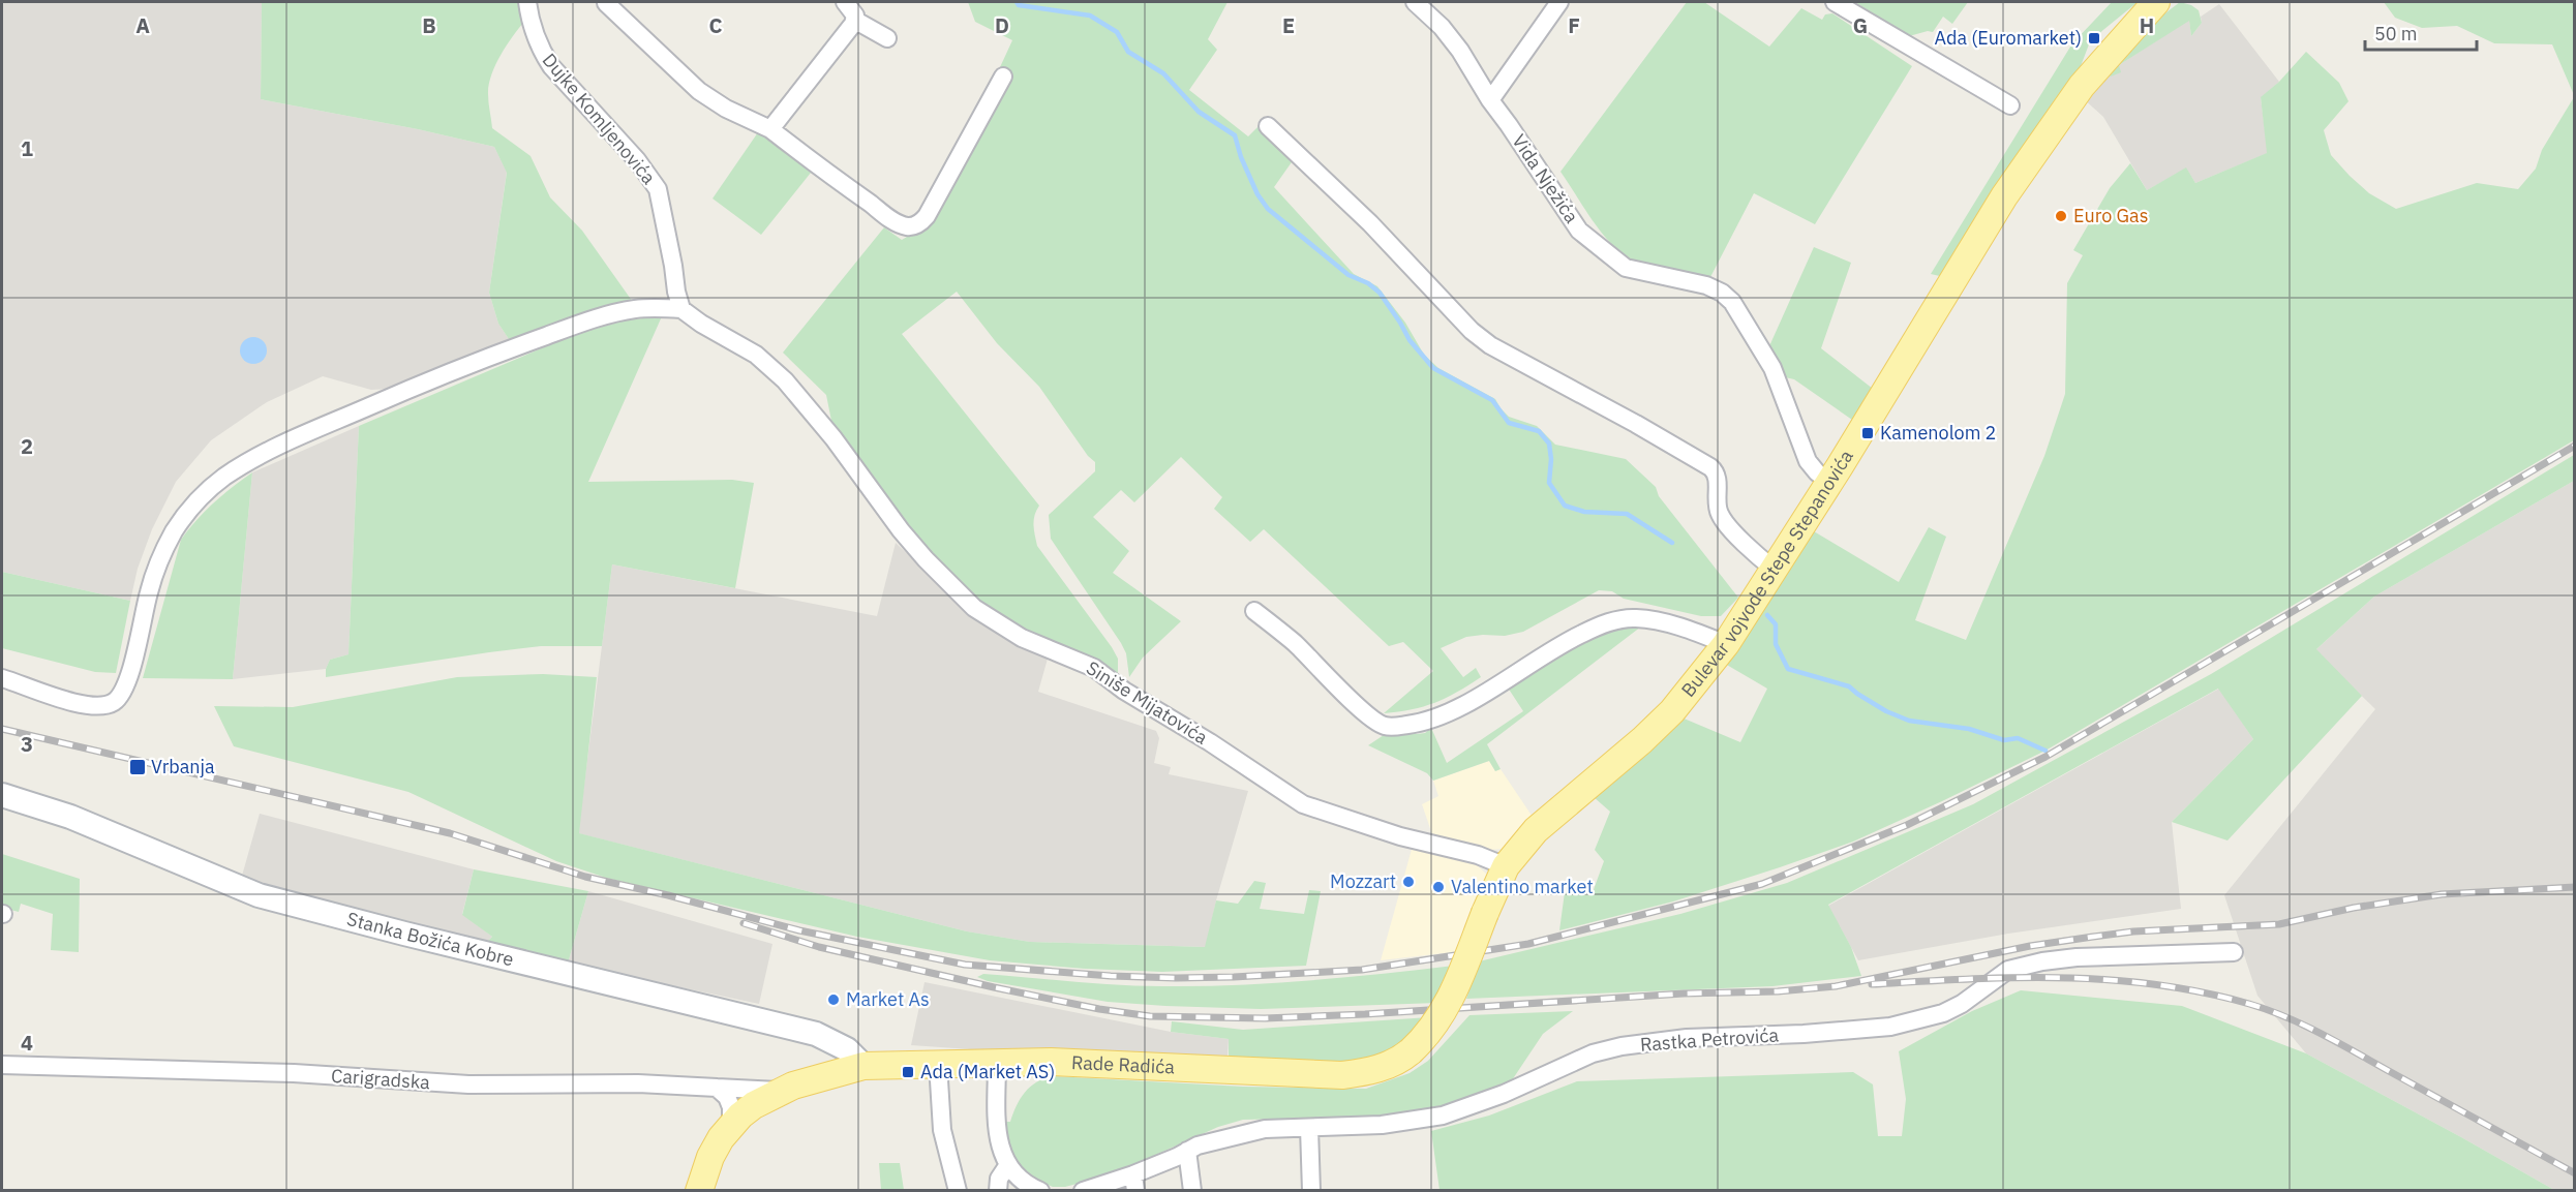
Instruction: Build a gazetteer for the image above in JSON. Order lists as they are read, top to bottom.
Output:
{
  "streets": {
    "main road": ["Bulevar vojvode Stepe Stepanovića", "Rade Radića"],
    "street": [
      "Dujke Komljenovića",
      "Vida Nježića",
      "Siniše Mijatovića",
      "Stanka Božića Kobre",
      "Rastka Petrovića",
      "Carigradska"
    ]
  },
  "crossings": [
    ["Dujke Komljenovića", "Siniše Mijatovića"],
    ["Vida Nježića", "Bulevar vojvode Stepe Stepanovića"],
    ["Bulevar vojvode Stepe Stepanovića", "Siniše Mijatovića"],
    ["Bulevar vojvode Stepe Stepanovića", "Rade Radića"],
    ["Stanka Božića Kobre", "Rade Radića"],
    ["Rade Radića", "Carigradska"]
  ],
  "places": {
    "transit": [
      "Ada (Euromarket)",
      "Kamenolom 2",
      "Vrbanja",
      "Ada (Market AS)"
    ],
    "other": [
      "Euro Gas",
      "Mozzart",
      "Valentino market",
      "Market As"
    ]
  },
  "scale_bar": "50 m",
  "grid": {
    "columns": [
      "A",
      "B",
      "C",
      "D",
      "E",
      "F",
      "G",
      "H"
    ],
    "rows": [
      "1",
      "2",
      "3",
      "4"
    ]
  }
}
